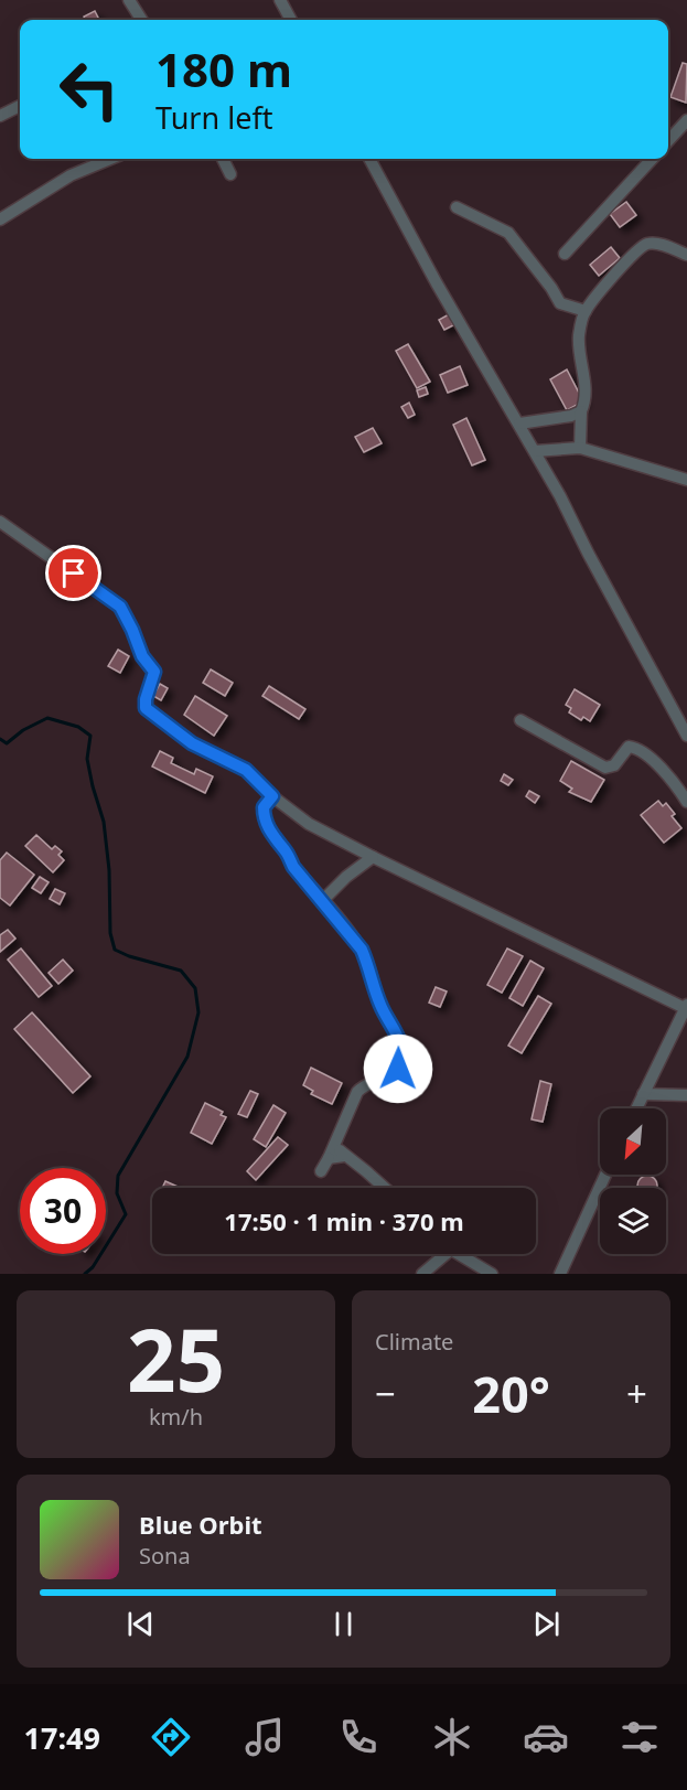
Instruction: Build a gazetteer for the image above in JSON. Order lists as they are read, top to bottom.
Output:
{
  "north": "bottom left",
  "page": {
    "turn": ["180 m", "Turn left"],
    "limit": "30",
    "trip": "17:50 · 1 min · 370 m",
    "tile": [
      ["25", "km/h"],
      "Climate"
    ],
    "heat": ["−", "20°", "+"],
    "song": ["Blue Orbit", "Sona"],
    "tabs": "17:49"
  }
}
